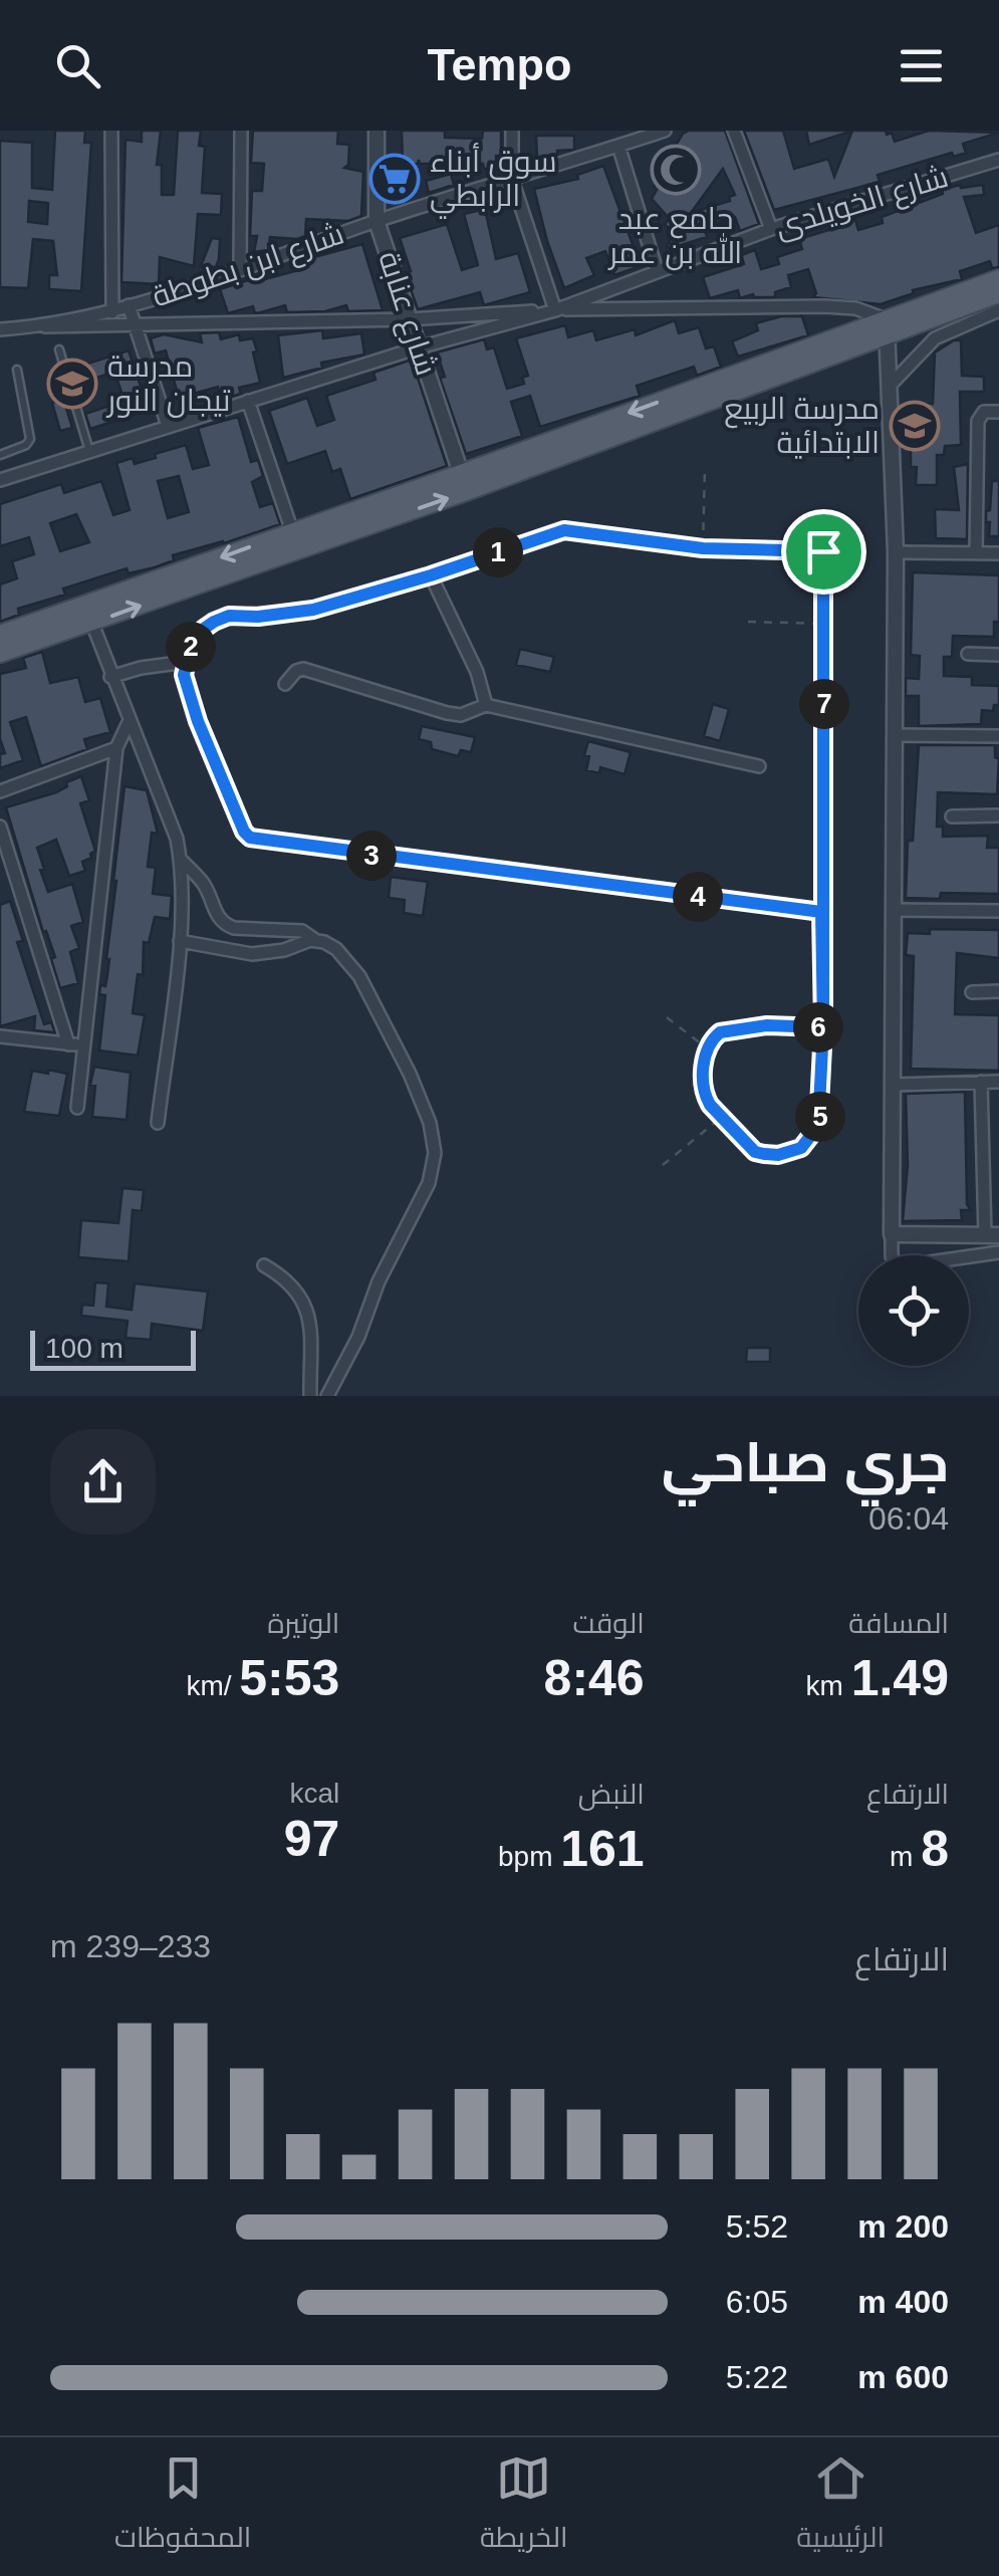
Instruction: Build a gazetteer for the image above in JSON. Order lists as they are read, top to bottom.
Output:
{
  "streets": {
    "street": ["شارع الخويلدى", "شارع ابن بطوطة", "شارع عنابة"]
  },
  "crossings": [
    ["شارع ابن بطوطة", "شارع عنابة"]
  ],
  "places": {
    "mosque": ["جامع عبد الله بن عمر"],
    "supermarket": ["سوق أبناء الرابطي"],
    "school or university": ["مدرسة تيجان النور", "مدرسة الربيع الابتدائية"]
  },
  "scale_bar": "100 m",
  "page": {
    "header": "Tempo",
    "pins": [
      "1",
      "2",
      "7",
      "3",
      "4",
      "6",
      "5"
    ],
    "scale": "100 m",
    "heading": ["جري صباحي", "06:04"],
    "stats": [
      ["المسافة", "1.49 km"],
      ["الوقت", "8:46"],
      ["الوتيرة", "5:53 /km"],
      ["الارتفاع", "8 m"],
      ["النبض", "161 bpm"],
      ["kcal", "97"]
    ],
    "chart": ["الارتفاع", "233–239 m"],
    "list": [
      {
        "name": "200 m",
        "note": "5:52"
      },
      {
        "name": "400 m",
        "note": "6:05"
      },
      {
        "name": "600 m",
        "note": "5:22"
      }
    ],
    "tabs": ["الرئيسية", "الخريطة", "المحفوظات"]
  }
}
